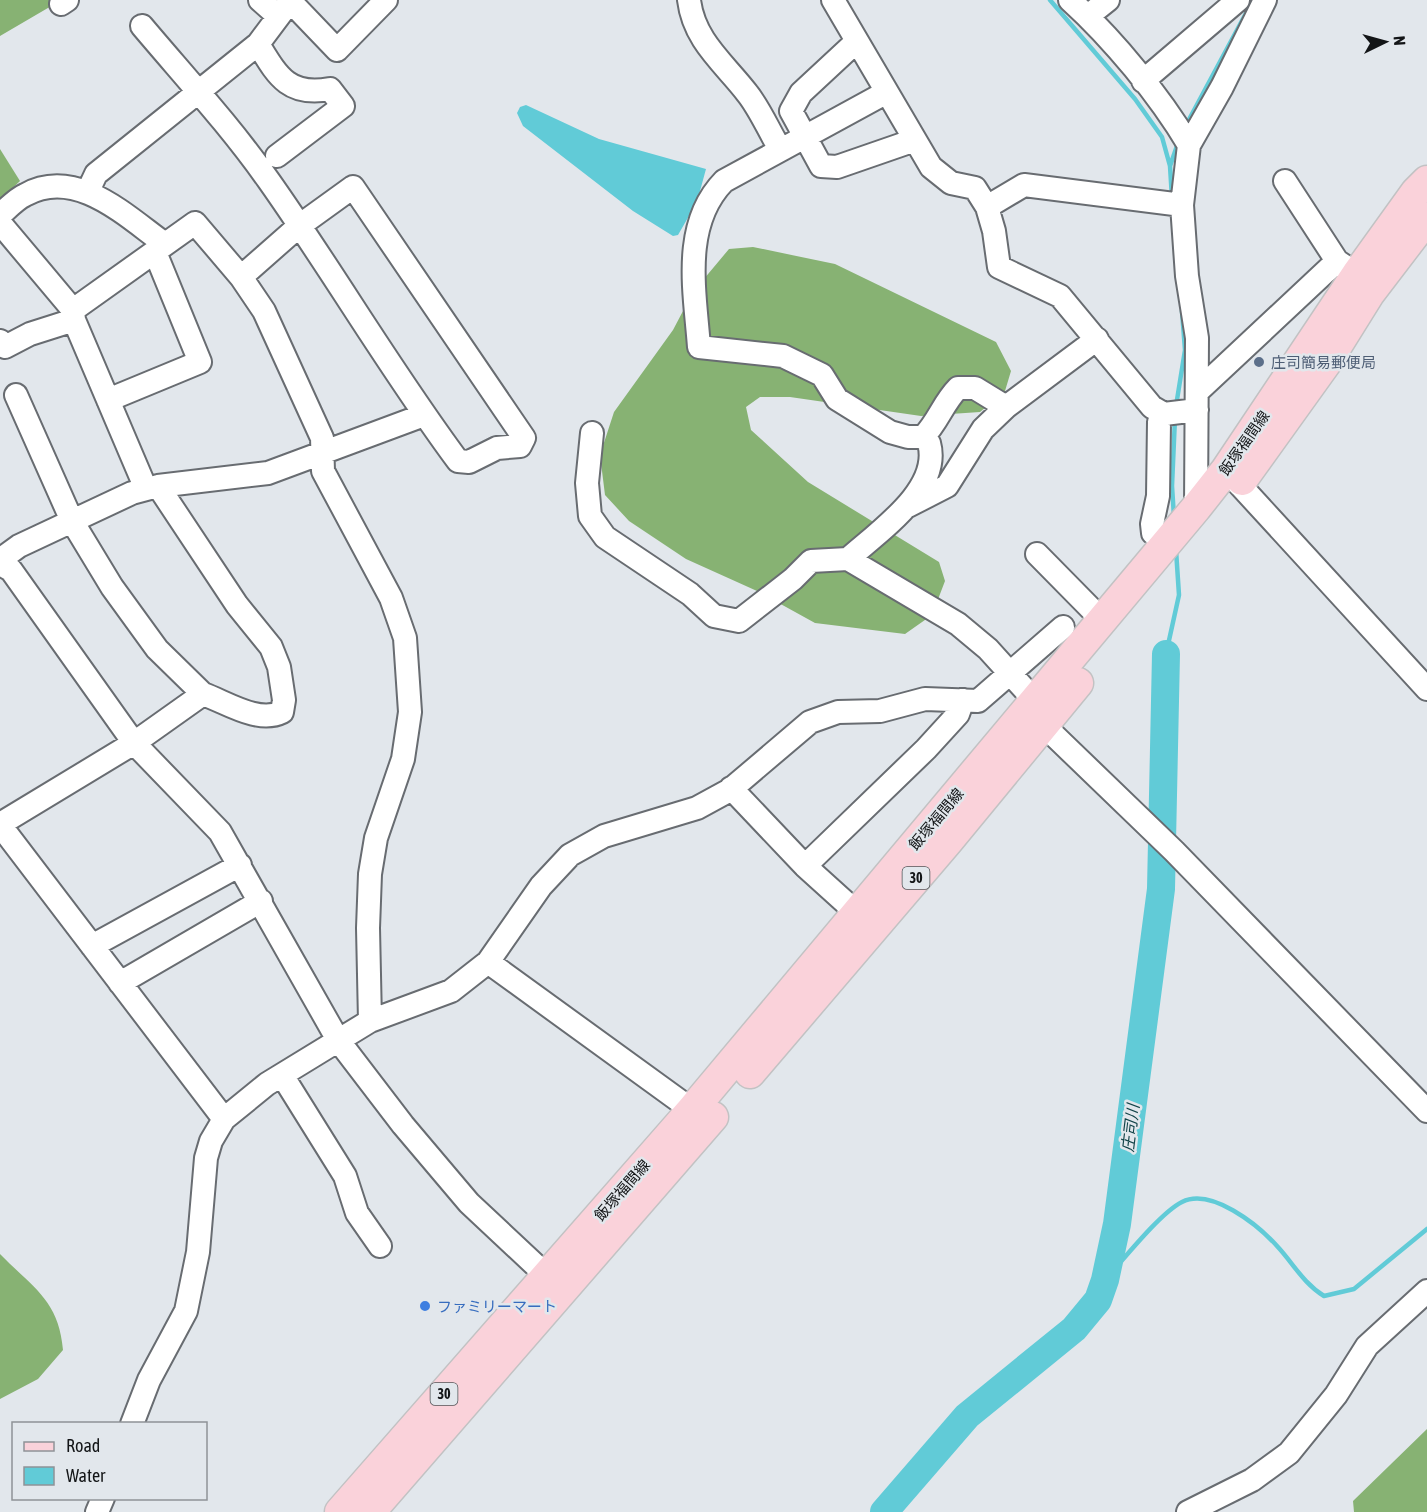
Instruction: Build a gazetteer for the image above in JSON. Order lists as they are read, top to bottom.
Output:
{
  "streets": {
    "main road": ["飯塚福間線", "30"]
  },
  "water": ["庄司川"],
  "places": ["庄司簡易郵便局", "ファミリーマート"],
  "legend": ["Road", "Water"],
  "north": "right"
}
